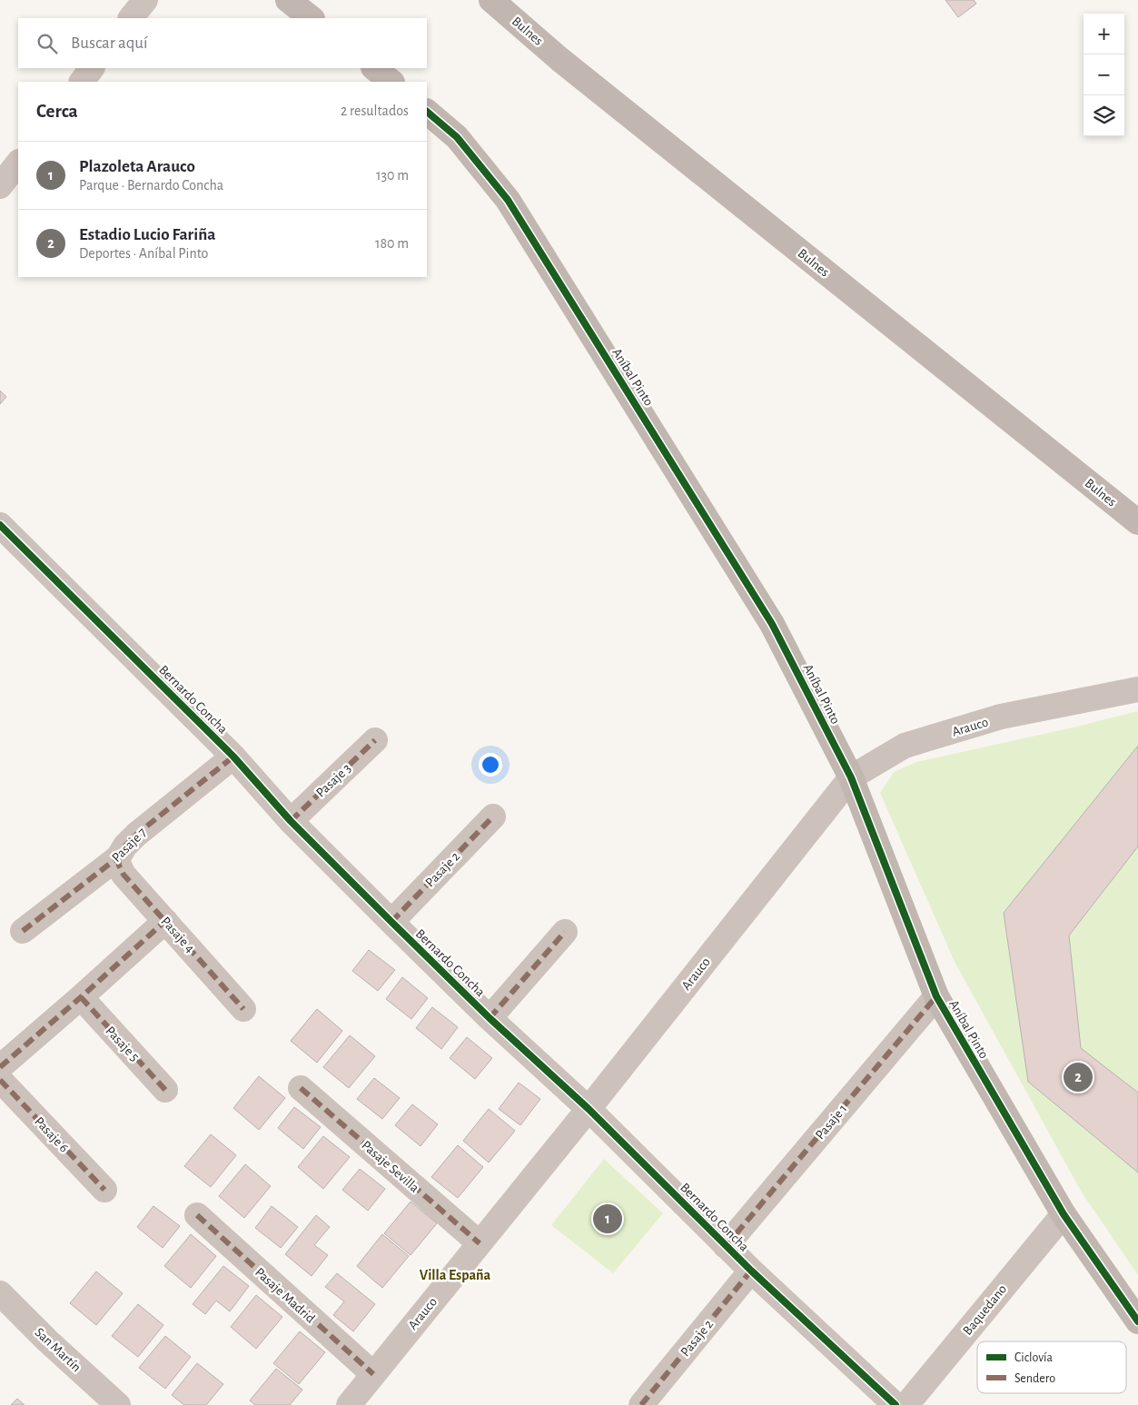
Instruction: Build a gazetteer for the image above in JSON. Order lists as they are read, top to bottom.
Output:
{
  "streets": {
    "street": [
      "Bulnes",
      "Aníbal Pinto",
      "Bernardo Concha",
      "Arauco",
      "Pasaje 3",
      "Pasaje 7",
      "Pasaje 2",
      "Pasaje 4",
      "Pasaje 5",
      "Pasaje 1",
      "Pasaje 6",
      "Pasaje Sevilla",
      "Pasaje Madrid",
      "Baquedano",
      "San Martín"
    ]
  },
  "crossings": [
    ["Aníbal Pinto", "Arauco"],
    ["Aníbal Pinto", "Pasaje 1"],
    ["Aníbal Pinto", "Baquedano"],
    ["Bernardo Concha", "Arauco"],
    ["Bernardo Concha", "Pasaje 3"],
    ["Bernardo Concha", "Pasaje 7"],
    ["Bernardo Concha", "Pasaje 2"],
    ["Bernardo Concha", "Pasaje 1"],
    ["Arauco", "Pasaje Sevilla"],
    ["Arauco", "Pasaje Madrid"],
    ["Pasaje 7", "Pasaje 4"]
  ],
  "districts": ["Villa España"],
  "legend": ["Ciclovía", "Sendero"],
  "page": {
    "map_buttons": ["+", "−"],
    "search": "Buscar aquí",
    "heading": ["Cerca", "2 resultados"],
    "list": [
      {
        "mark": "1",
        "name": "Plazoleta Arauco",
        "note": "Parque · Bernardo Concha",
        "value": "130 m"
      },
      {
        "mark": "2",
        "name": "Estadio Lucio Fariña",
        "note": "Deportes · Aníbal Pinto",
        "value": "180 m"
      }
    ],
    "pins": ["2", "1"]
  }
}
